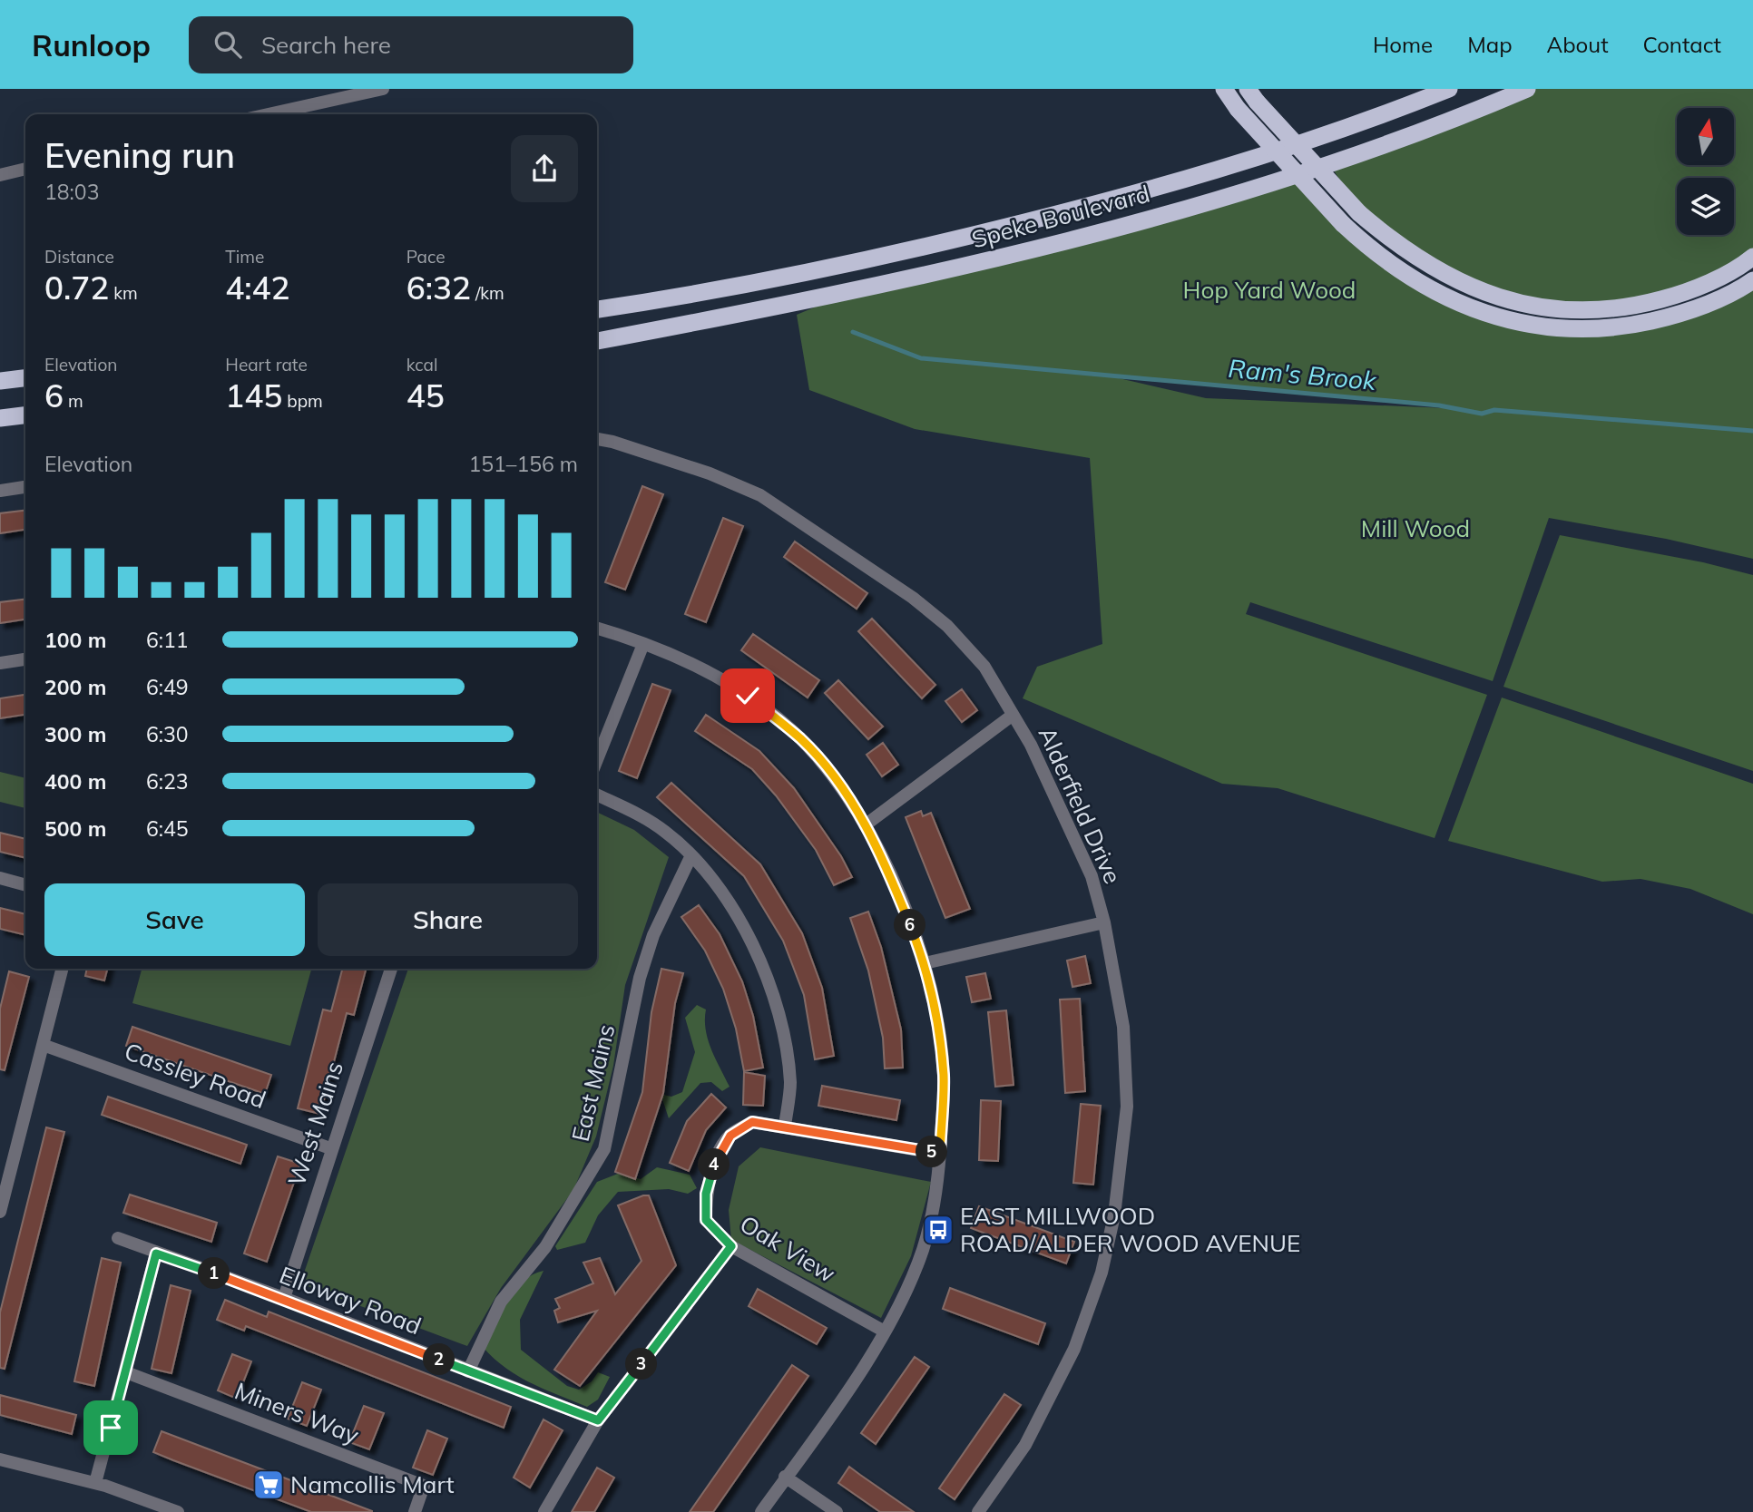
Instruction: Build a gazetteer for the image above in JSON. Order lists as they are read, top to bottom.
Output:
{
  "streets": {
    "highway": ["Speke Boulevard"],
    "street": [
      "Alderfield Drive",
      "Cassley Road",
      "East Mains",
      "West Mains",
      "Oak View",
      "Elloway Road",
      "Miners Way"
    ]
  },
  "crossings": [
    ["Cassley Road", "West Mains"],
    ["East Mains", "Elloway Road"],
    ["West Mains", "Elloway Road"]
  ],
  "water": ["Ram's Brook"],
  "parks": ["Hop Yard Wood", "Mill Wood"],
  "places": {
    "bus stop": ["EAST MILLWOOD ROAD/ALDER WOOD AVENUE"],
    "supermarket": ["Namcollis Mart"]
  },
  "north": "top",
  "page": {
    "header": "Runloop",
    "search": "Search here",
    "nav": [
      "Home",
      "Map",
      "About",
      "Contact"
    ],
    "heading": ["Evening run", "18:03"],
    "stats": [
      ["Distance", "0.72 km"],
      ["Time", "4:42"],
      ["Pace", "6:32 /km"],
      ["Elevation", "6 m"],
      ["Heart rate", "145 bpm"],
      ["kcal", "45"]
    ],
    "chart": ["Elevation", "151–156 m"],
    "list": [
      {
        "name": "100 m",
        "note": "6:11"
      },
      {
        "name": "200 m",
        "note": "6:49"
      },
      {
        "name": "300 m",
        "note": "6:30"
      },
      {
        "name": "400 m",
        "note": "6:23"
      },
      {
        "name": "500 m",
        "note": "6:45"
      }
    ],
    "buttons": ["Save", "Share"],
    "pins": [
      "6",
      "5",
      "4",
      "1",
      "2",
      "3"
    ]
  }
}
